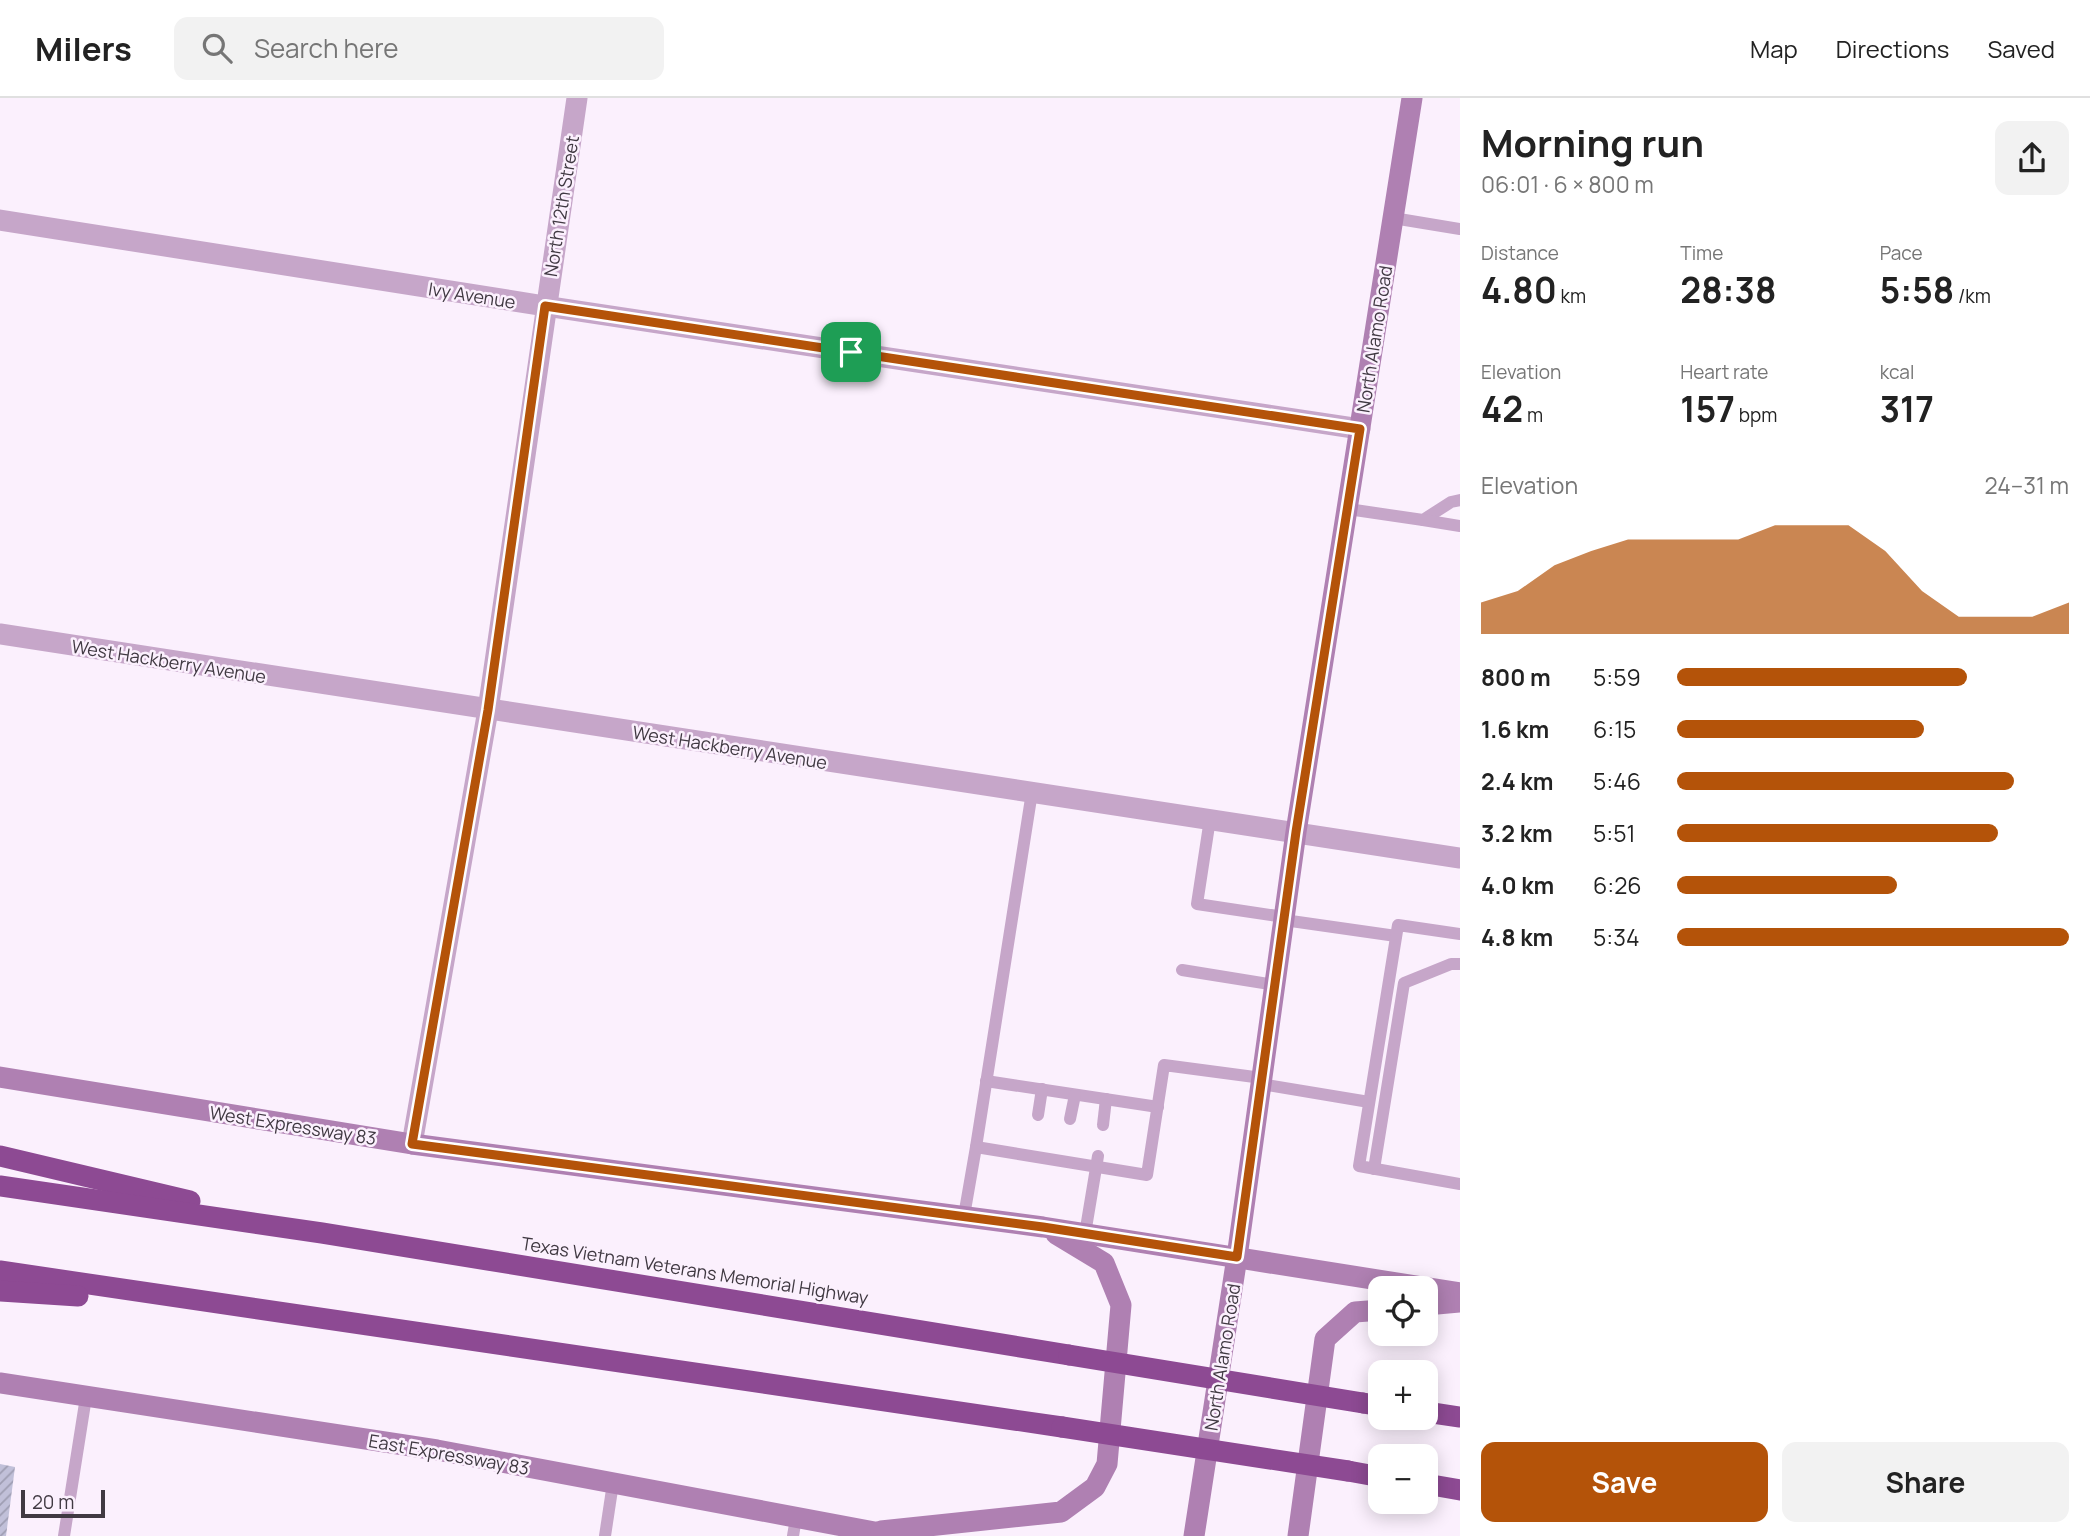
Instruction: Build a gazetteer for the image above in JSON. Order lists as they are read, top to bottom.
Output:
{
  "streets": {
    "highway": ["Texas Vietnam Veterans Memorial Highway"],
    "main road": ["North Alamo Road", "West Expressway 83", "East Expressway 83"],
    "street": ["North 12th Street", "Ivy Avenue", "West Hackberry Avenue"]
  },
  "crossings": [
    ["North 12th Street", "Ivy Avenue"],
    ["North 12th Street", "West Hackberry Avenue"],
    ["North 12th Street", "West Expressway 83"],
    ["Ivy Avenue", "North Alamo Road"],
    ["North Alamo Road", "West Hackberry Avenue"],
    ["North Alamo Road", "West Expressway 83"]
  ],
  "scale_bar": "20 m",
  "page": {
    "header": "Milers",
    "search": "Search here",
    "nav": ["Map", "Directions", "Saved"],
    "heading": ["Morning run", "06:01 · 6 × 800 m"],
    "stats": [
      ["Distance", "4.80 km"],
      ["Time", "28:38"],
      ["Pace", "5:58 /km"],
      ["Elevation", "42 m"],
      ["Heart rate", "157 bpm"],
      ["kcal", "317"]
    ],
    "chart": ["Elevation", "24–31 m"],
    "list": [
      {
        "name": "800 m",
        "note": "5:59"
      },
      {
        "name": "1.6 km",
        "note": "6:15"
      },
      {
        "name": "2.4 km",
        "note": "5:46"
      },
      {
        "name": "3.2 km",
        "note": "5:51"
      },
      {
        "name": "4.0 km",
        "note": "6:26"
      },
      {
        "name": "4.8 km",
        "note": "5:34"
      }
    ],
    "map_buttons": ["+", "−"],
    "buttons": ["Save", "Share"],
    "scale": "20 m"
  }
}
